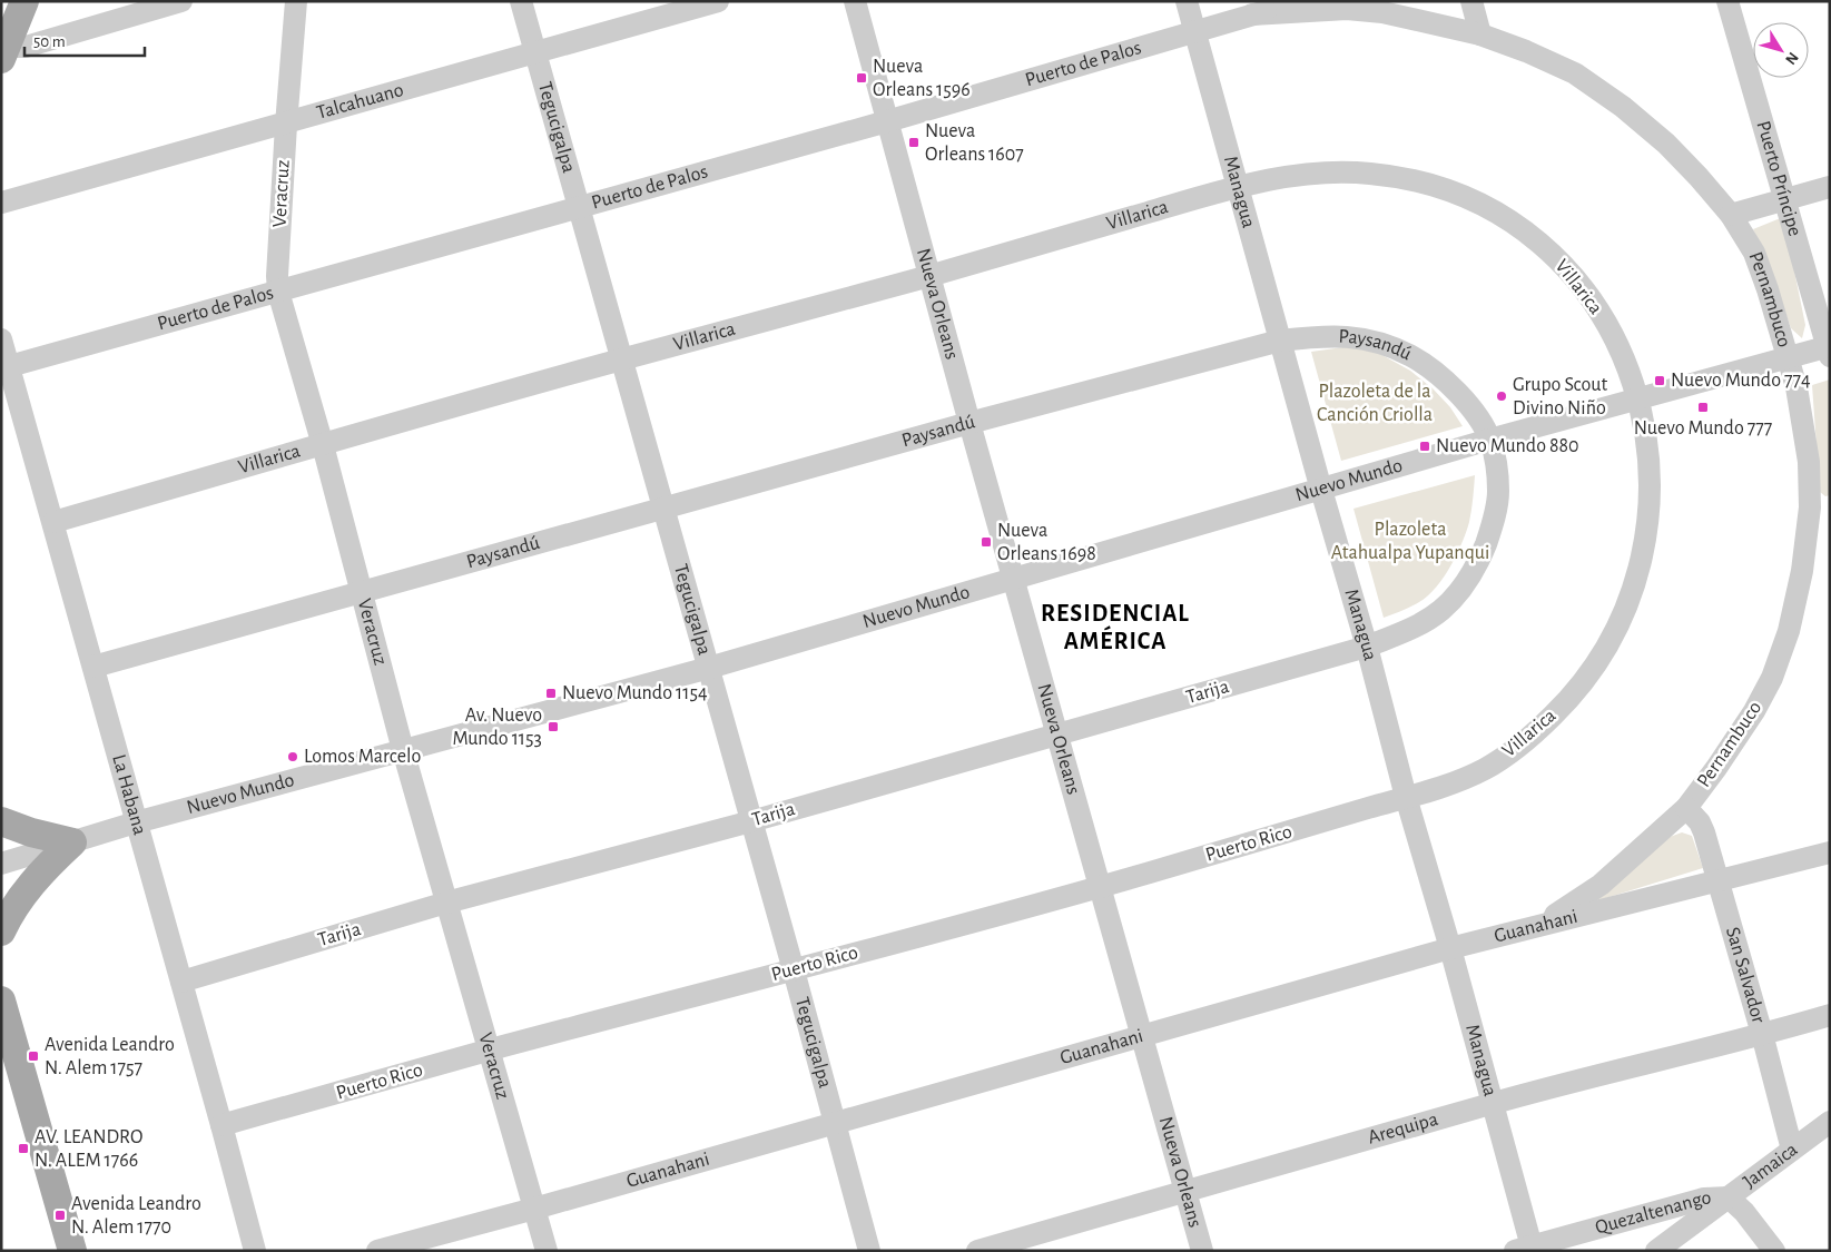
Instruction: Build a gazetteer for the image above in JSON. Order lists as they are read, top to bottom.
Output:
{
  "streets": {
    "street": [
      "Puerto de Palos",
      "Talcahuano",
      "Tegucigalpa",
      "Puerto Príncipe",
      "Managua",
      "Veracruz",
      "Villarica",
      "Pernambuco",
      "Nueva Orleans",
      "Paysandú",
      "Nuevo Mundo",
      "Tarija",
      "La Habana",
      "Puerto Rico",
      "Guanahani",
      "San Salvador",
      "Arequipa",
      "Jamaica",
      "Quezaltenango"
    ]
  },
  "crossings": [
    ["Puerto de Palos", "Tegucigalpa"],
    ["Puerto de Palos", "Managua"],
    ["Puerto de Palos", "Veracruz"],
    ["Puerto de Palos", "Pernambuco"],
    ["Puerto de Palos", "Nueva Orleans"],
    ["Puerto de Palos", "La Habana"],
    ["Talcahuano", "Tegucigalpa"],
    ["Talcahuano", "Veracruz"],
    ["Tegucigalpa", "Villarica"],
    ["Tegucigalpa", "Paysandú"],
    ["Tegucigalpa", "Nuevo Mundo"],
    ["Tegucigalpa", "Tarija"],
    ["Tegucigalpa", "Puerto Rico"],
    ["Tegucigalpa", "Guanahani"],
    ["Puerto Príncipe", "Nuevo Mundo"],
    ["Managua", "Villarica"],
    ["Managua", "Paysandú"],
    ["Managua", "Nuevo Mundo"],
    ["Managua", "Tarija"],
    ["Managua", "Puerto Rico"],
    ["Managua", "Guanahani"],
    ["Managua", "Arequipa"],
    ["Managua", "Quezaltenango"],
    ["Veracruz", "Villarica"],
    ["Veracruz", "Paysandú"],
    ["Veracruz", "Nuevo Mundo"],
    ["Veracruz", "Tarija"],
    ["Veracruz", "Puerto Rico"],
    ["Veracruz", "Guanahani"],
    ["Villarica", "Nueva Orleans"],
    ["Villarica", "Nuevo Mundo"],
    ["Villarica", "La Habana"],
    ["Villarica", "Puerto Rico"],
    ["Pernambuco", "Nuevo Mundo"],
    ["Pernambuco", "Guanahani"],
    ["Pernambuco", "San Salvador"],
    ["Nueva Orleans", "Paysandú"],
    ["Nueva Orleans", "Nuevo Mundo"],
    ["Nueva Orleans", "Tarija"],
    ["Nueva Orleans", "Puerto Rico"],
    ["Nueva Orleans", "Guanahani"],
    ["Nueva Orleans", "Arequipa"],
    ["Paysandú", "Nuevo Mundo"],
    ["Paysandú", "Tarija"],
    ["Paysandú", "La Habana"],
    ["Nuevo Mundo", "La Habana"],
    ["Tarija", "La Habana"],
    ["La Habana", "Puerto Rico"],
    ["Guanahani", "San Salvador"],
    ["San Salvador", "Arequipa"],
    ["San Salvador", "Jamaica"],
    ["Jamaica", "Quezaltenango"]
  ],
  "districts": ["RESIDENCIAL AMÉRICA"],
  "parks": ["Plazoleta de la Canción Criolla", "Plazoleta Atahualpa Yupanqui"],
  "places": {
    "transit": [
      "Nueva Orleans 1596",
      "Nueva Orleans 1607",
      "Nuevo Mundo 774",
      "Nuevo Mundo 777",
      "Nuevo Mundo 880",
      "Nueva Orleans 1698",
      "Nuevo Mundo 1154",
      "Av. Nuevo Mundo 1153",
      "Avenida Leandro N. Alem 1757",
      "AV. LEANDRO N. ALEM 1766",
      "Avenida Leandro N. Alem 1770"
    ],
    "other": ["Grupo Scout Divino Niño", "Lomos Marcelo"]
  },
  "scale_bar": "50 m",
  "north": "bottom right"
}
